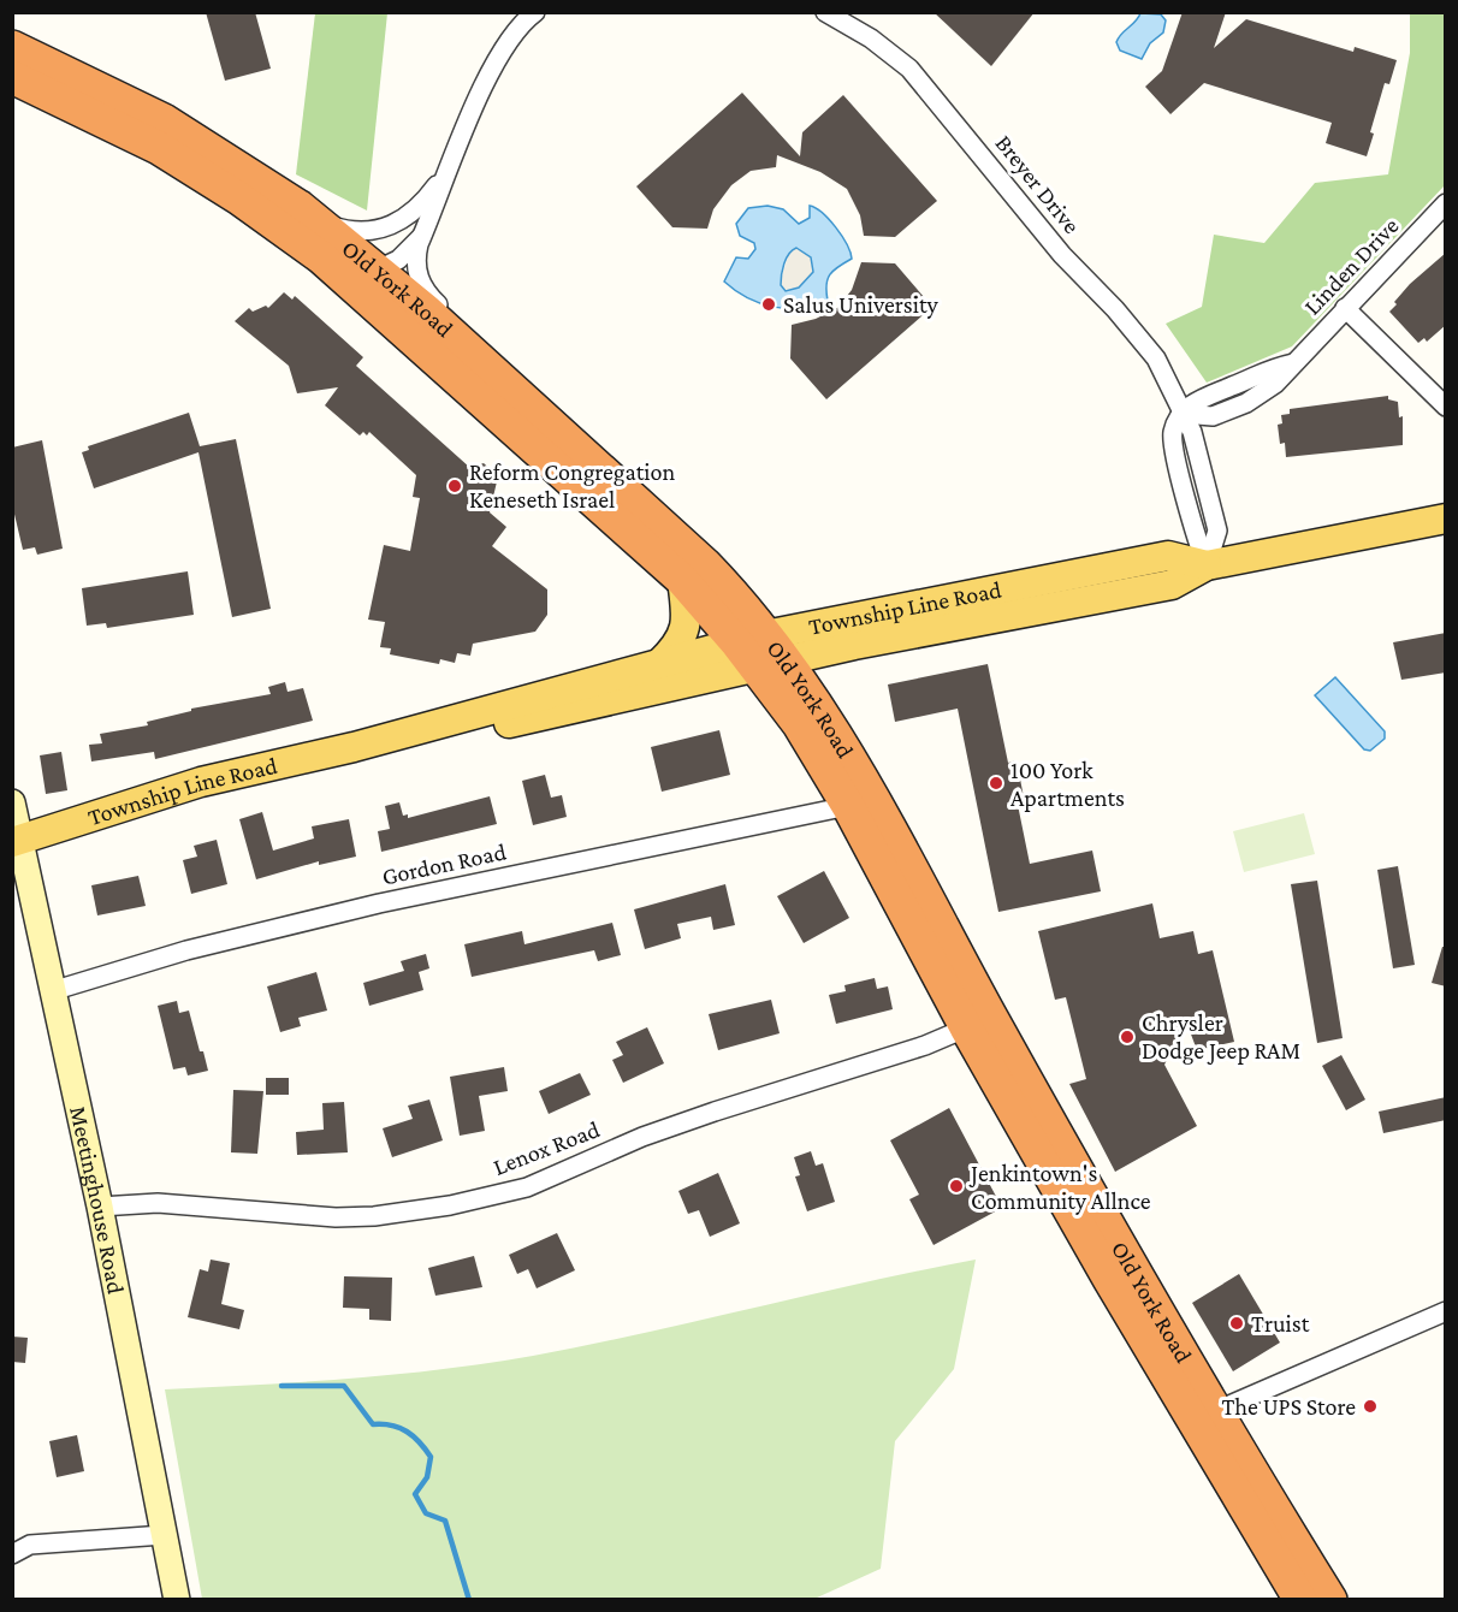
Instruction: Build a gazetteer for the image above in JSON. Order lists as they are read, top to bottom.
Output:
{
  "streets": {
    "highway": ["Old York Road"],
    "main road": ["Township Line Road"],
    "street": [
      "Breyer Drive",
      "Linden Drive",
      "Gordon Road",
      "Lenox Road",
      "Meetinghouse Road"
    ]
  },
  "crossings": [
    ["Breyer Drive", "Linden Drive"],
    ["Breyer Drive", "Township Line Road"],
    ["Old York Road", "Township Line Road"],
    ["Old York Road", "Gordon Road"],
    ["Old York Road", "Lenox Road"],
    ["Township Line Road", "Meetinghouse Road"],
    ["Gordon Road", "Meetinghouse Road"],
    ["Lenox Road", "Meetinghouse Road"]
  ],
  "places": [
    "Salus University",
    "Reform Congregation Keneseth Israel",
    "100 York Apartments",
    "Chrysler Dodge Jeep RAM",
    "Jenkintown's Community Allnce",
    "Truist",
    "The UPS Store"
  ]
}
